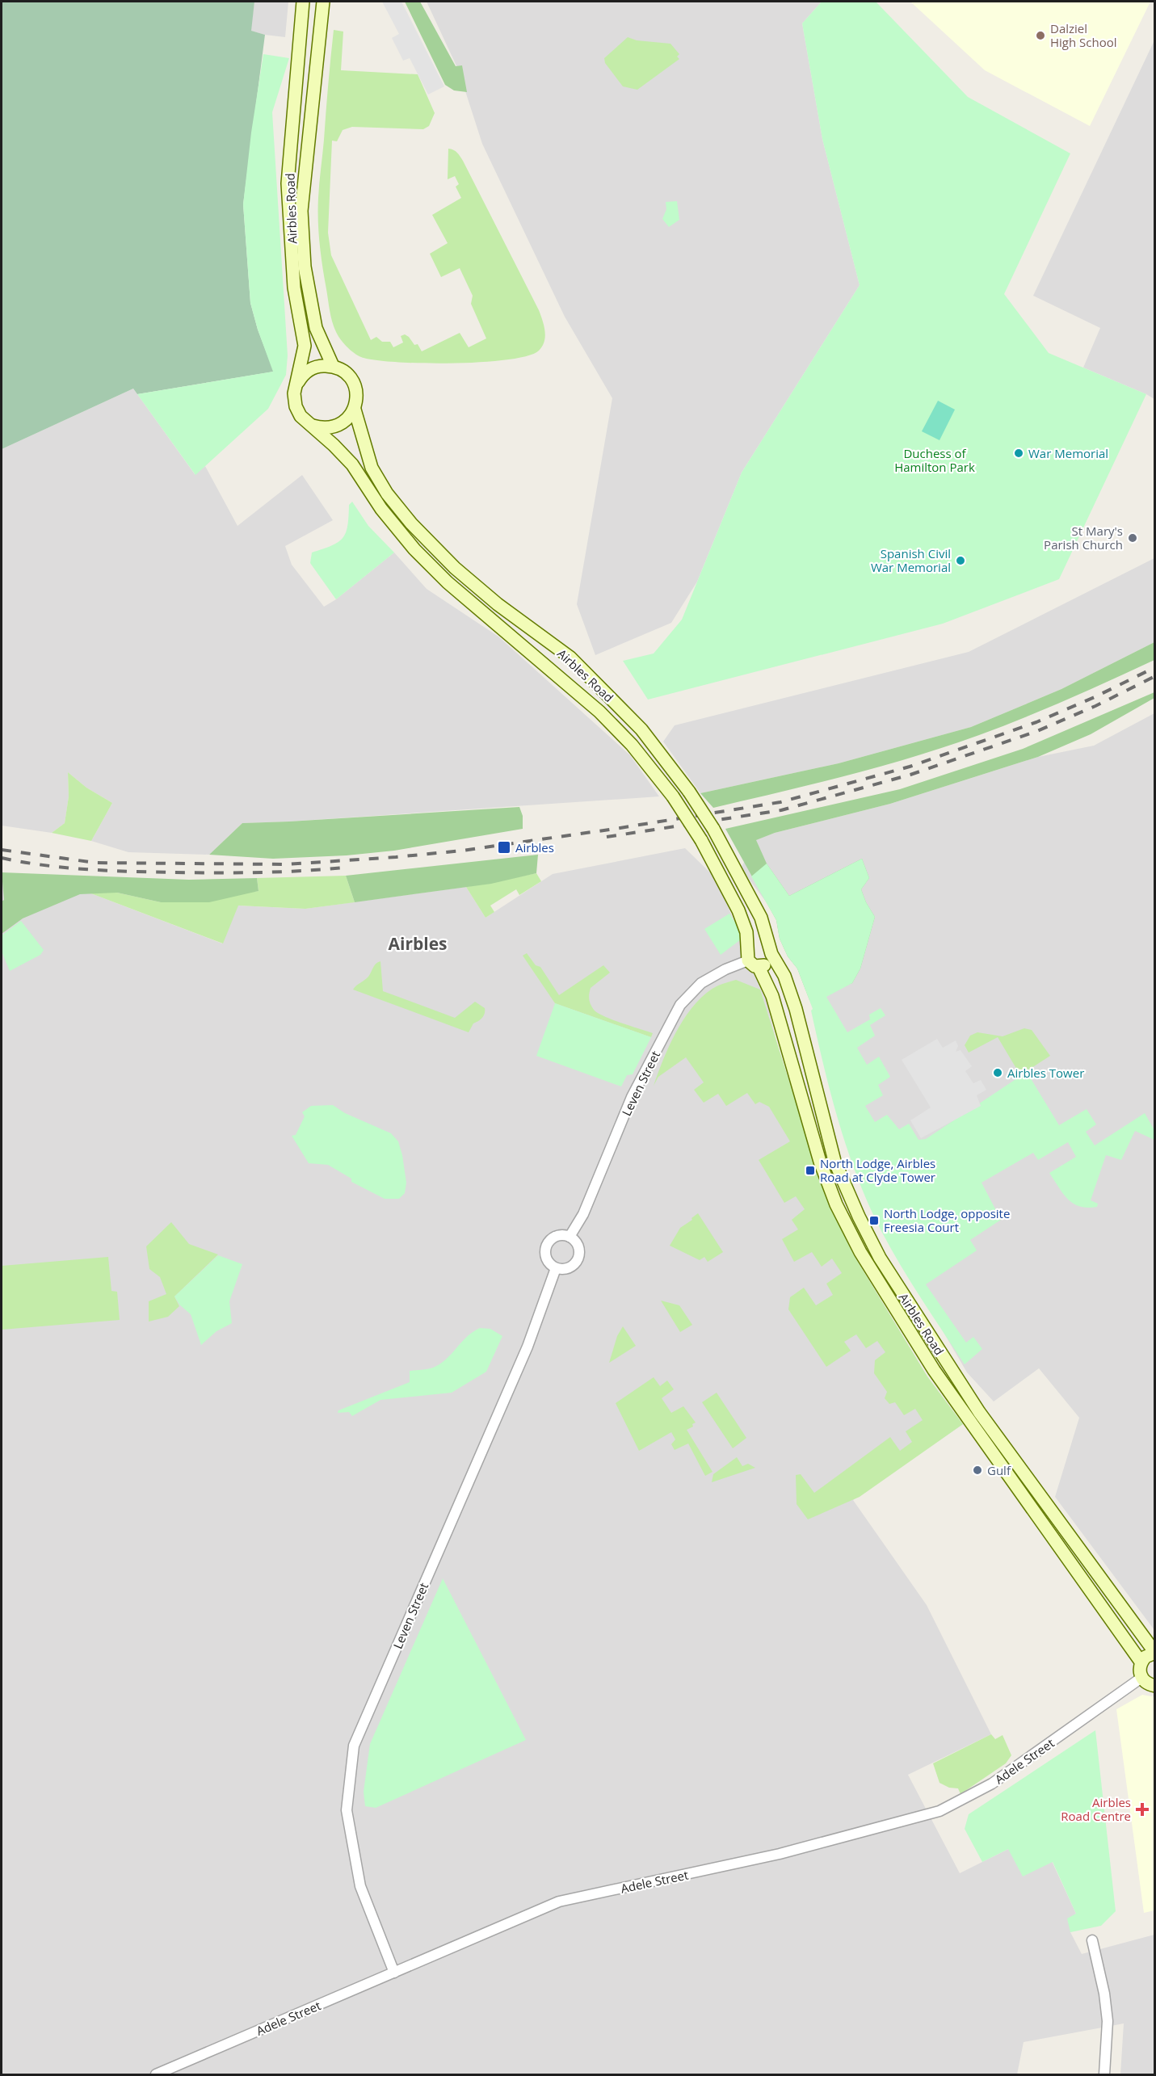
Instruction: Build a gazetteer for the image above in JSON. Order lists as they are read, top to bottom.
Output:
{
  "streets": {
    "main road": ["Airbles Road"],
    "street": ["Leven Street", "Adele Street"]
  },
  "crossings": [
    ["Airbles Road", "Leven Street"],
    ["Leven Street", "Adele Street"]
  ],
  "districts": ["Airbles"],
  "parks": ["Duchess of Hamilton Park"],
  "places": {
    "other": [
      "Dalziel High School",
      "War Memorial",
      "St Mary's Parish Church",
      "Spanish Civil War Memorial",
      "Airbles Tower",
      "Gulf"
    ],
    "transit": ["Airbles", "North Lodge, Airbles Road at Clyde Tower", "North Lodge, opposite Freesia Court"],
    "health": ["Airbles Road Centre"]
  }
}
